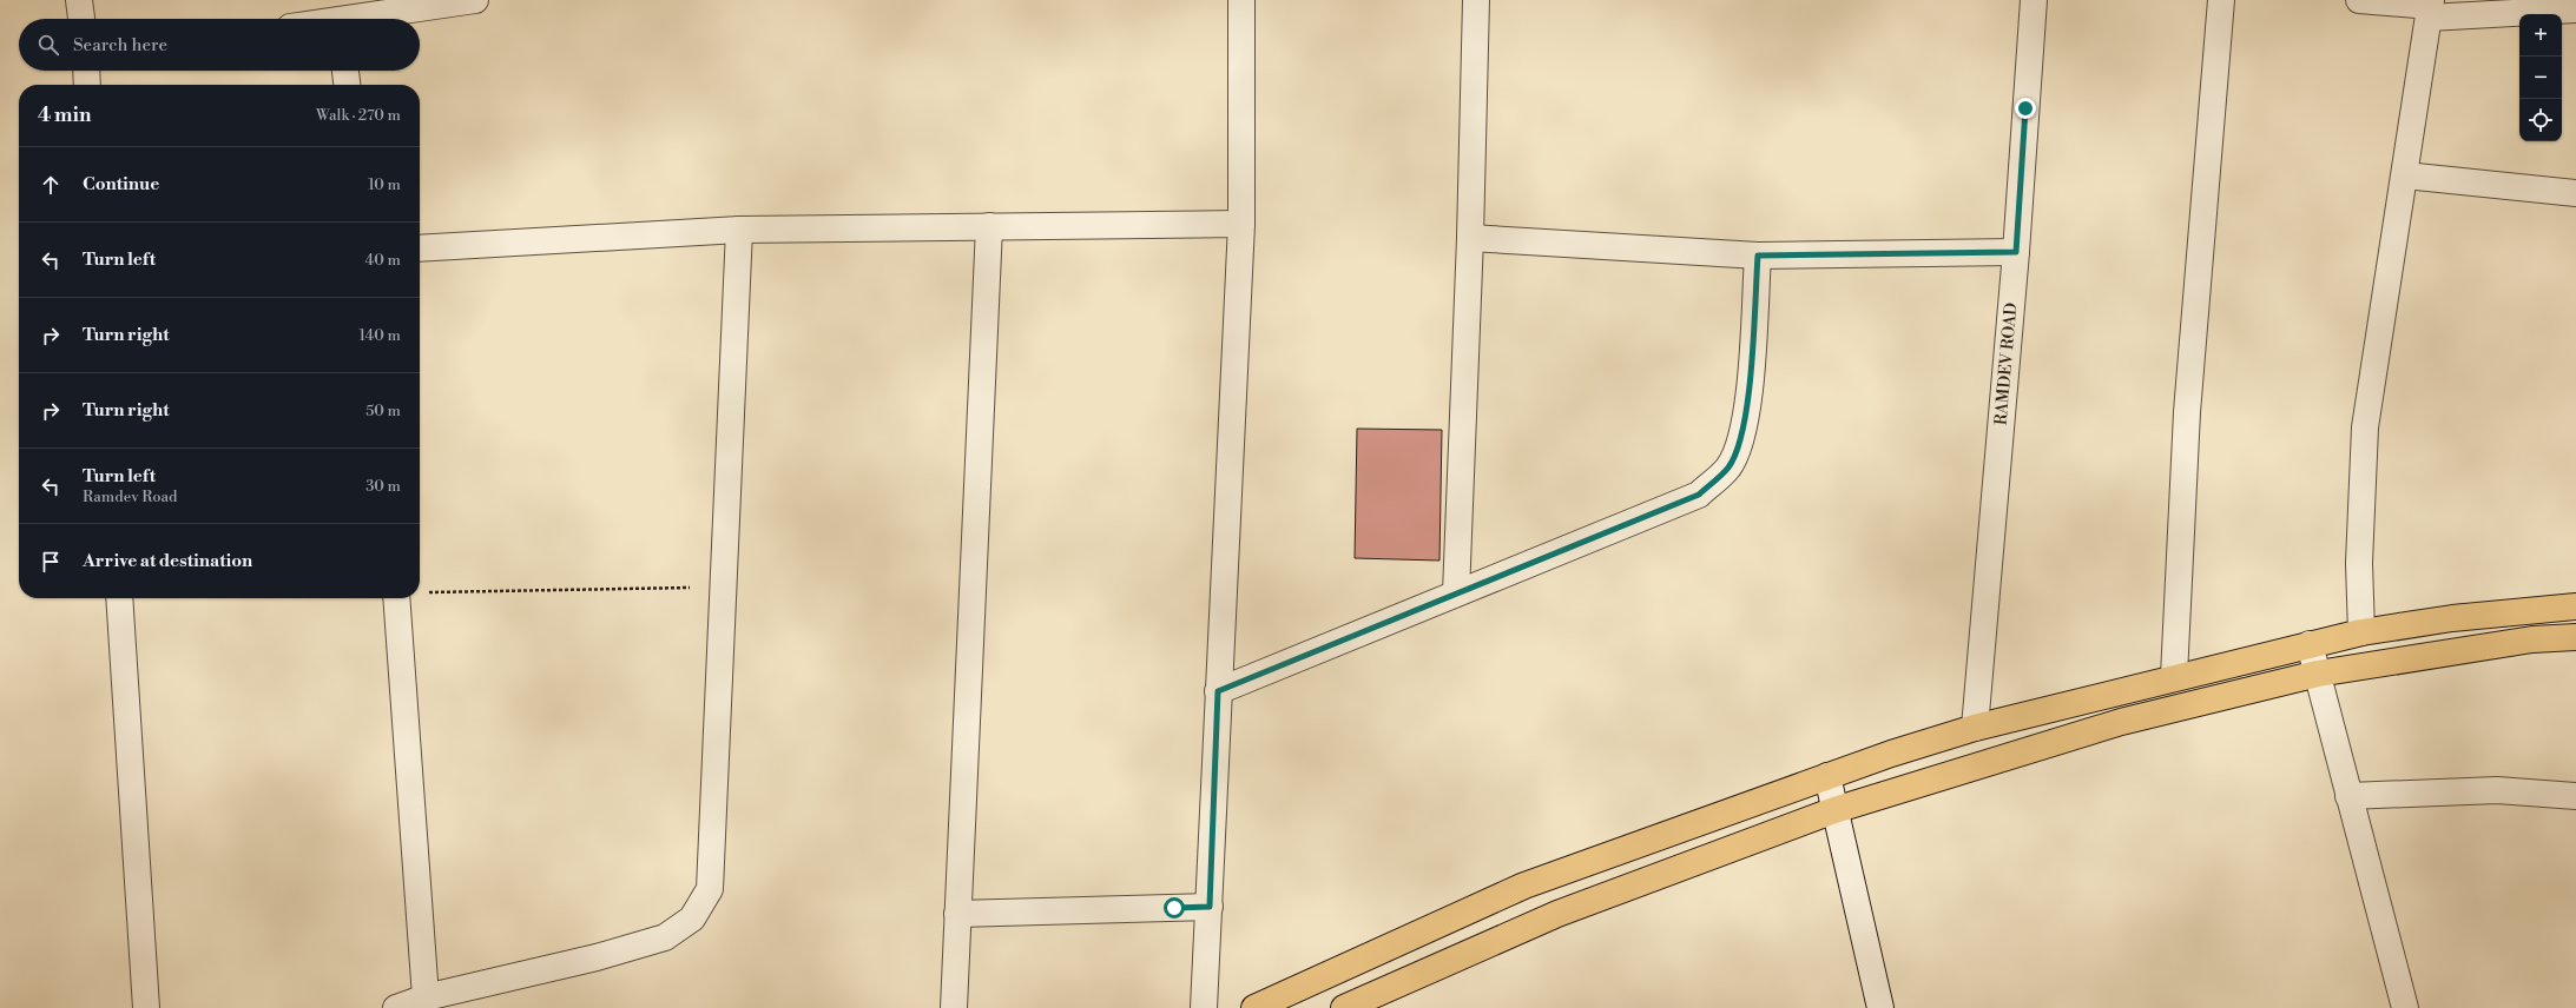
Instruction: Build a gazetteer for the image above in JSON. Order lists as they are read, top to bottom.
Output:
{
  "streets": {
    "street": ["RAMDEV ROAD"]
  },
  "page": {
    "map_buttons": ["+", "−"],
    "search": "Search here",
    "heading": ["4 min", "Walk · 270 m"],
    "list": [
      ["Continue", "10 m"],
      ["Turn left", "40 m"],
      ["Turn right", "140 m"],
      ["Turn right", "50 m"],
      ["Turn left", "Ramdev Road", "30 m"],
      "Arrive at destination"
    ]
  }
}
